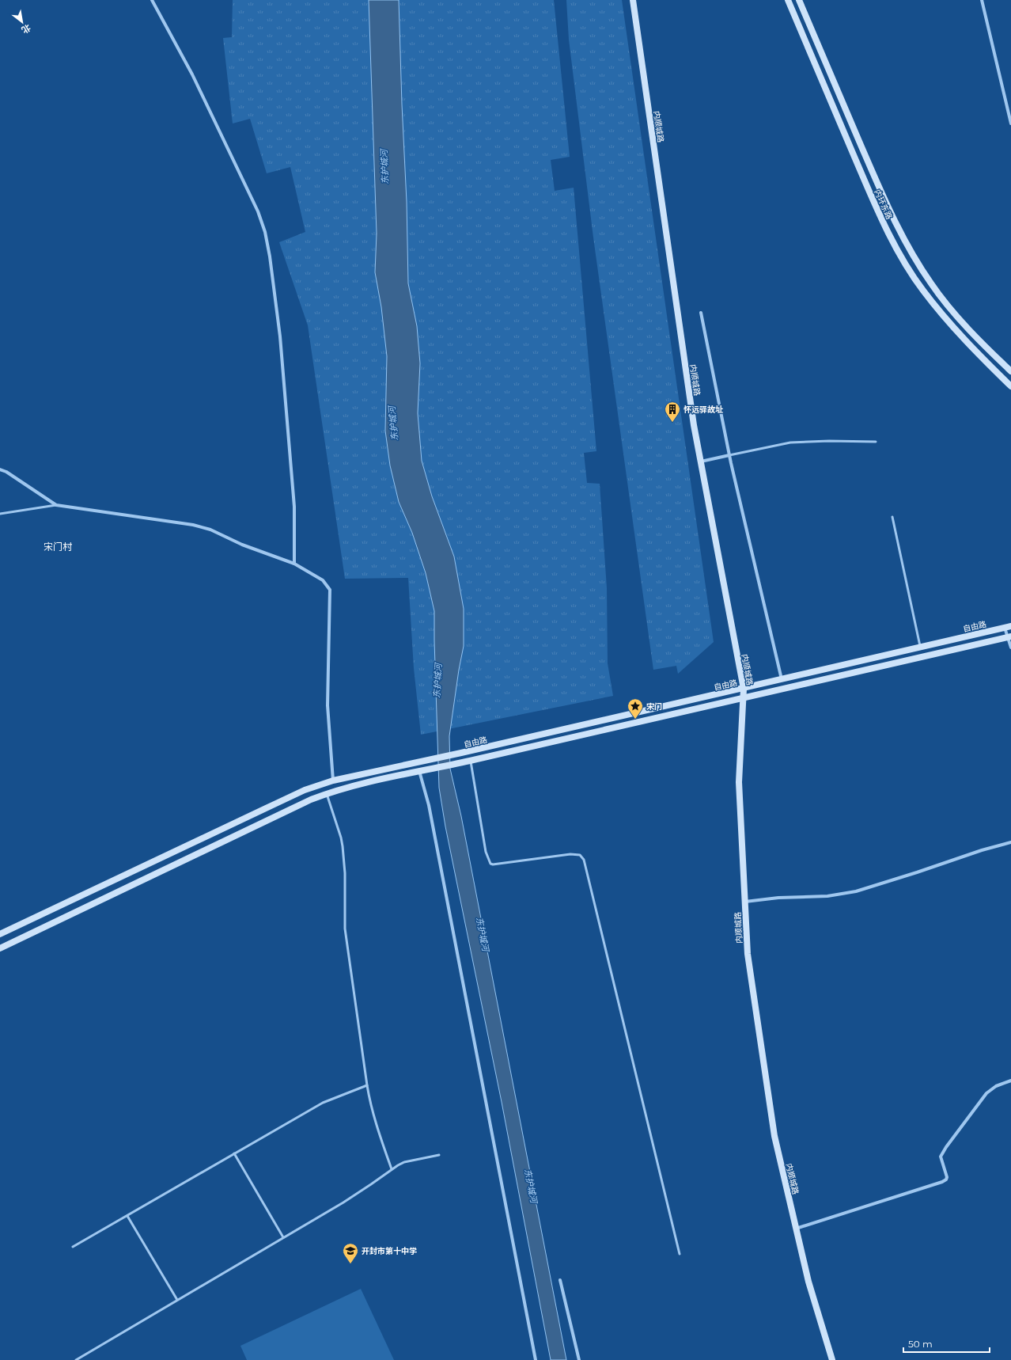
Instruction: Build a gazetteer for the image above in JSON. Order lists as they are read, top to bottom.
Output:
{
  "streets": {
    "street": ["内顺城路", "内环东路", "自由路"]
  },
  "crossings": [
    ["内顺城路", "自由路"]
  ],
  "districts": ["宋门村"],
  "water": ["东护城河"],
  "places": {
    "building": ["怀远驿故址"],
    "place": ["宋门"],
    "school or university": ["开封市第十中学"]
  },
  "scale_bar": "50 m",
  "north": "bottom right"
}
